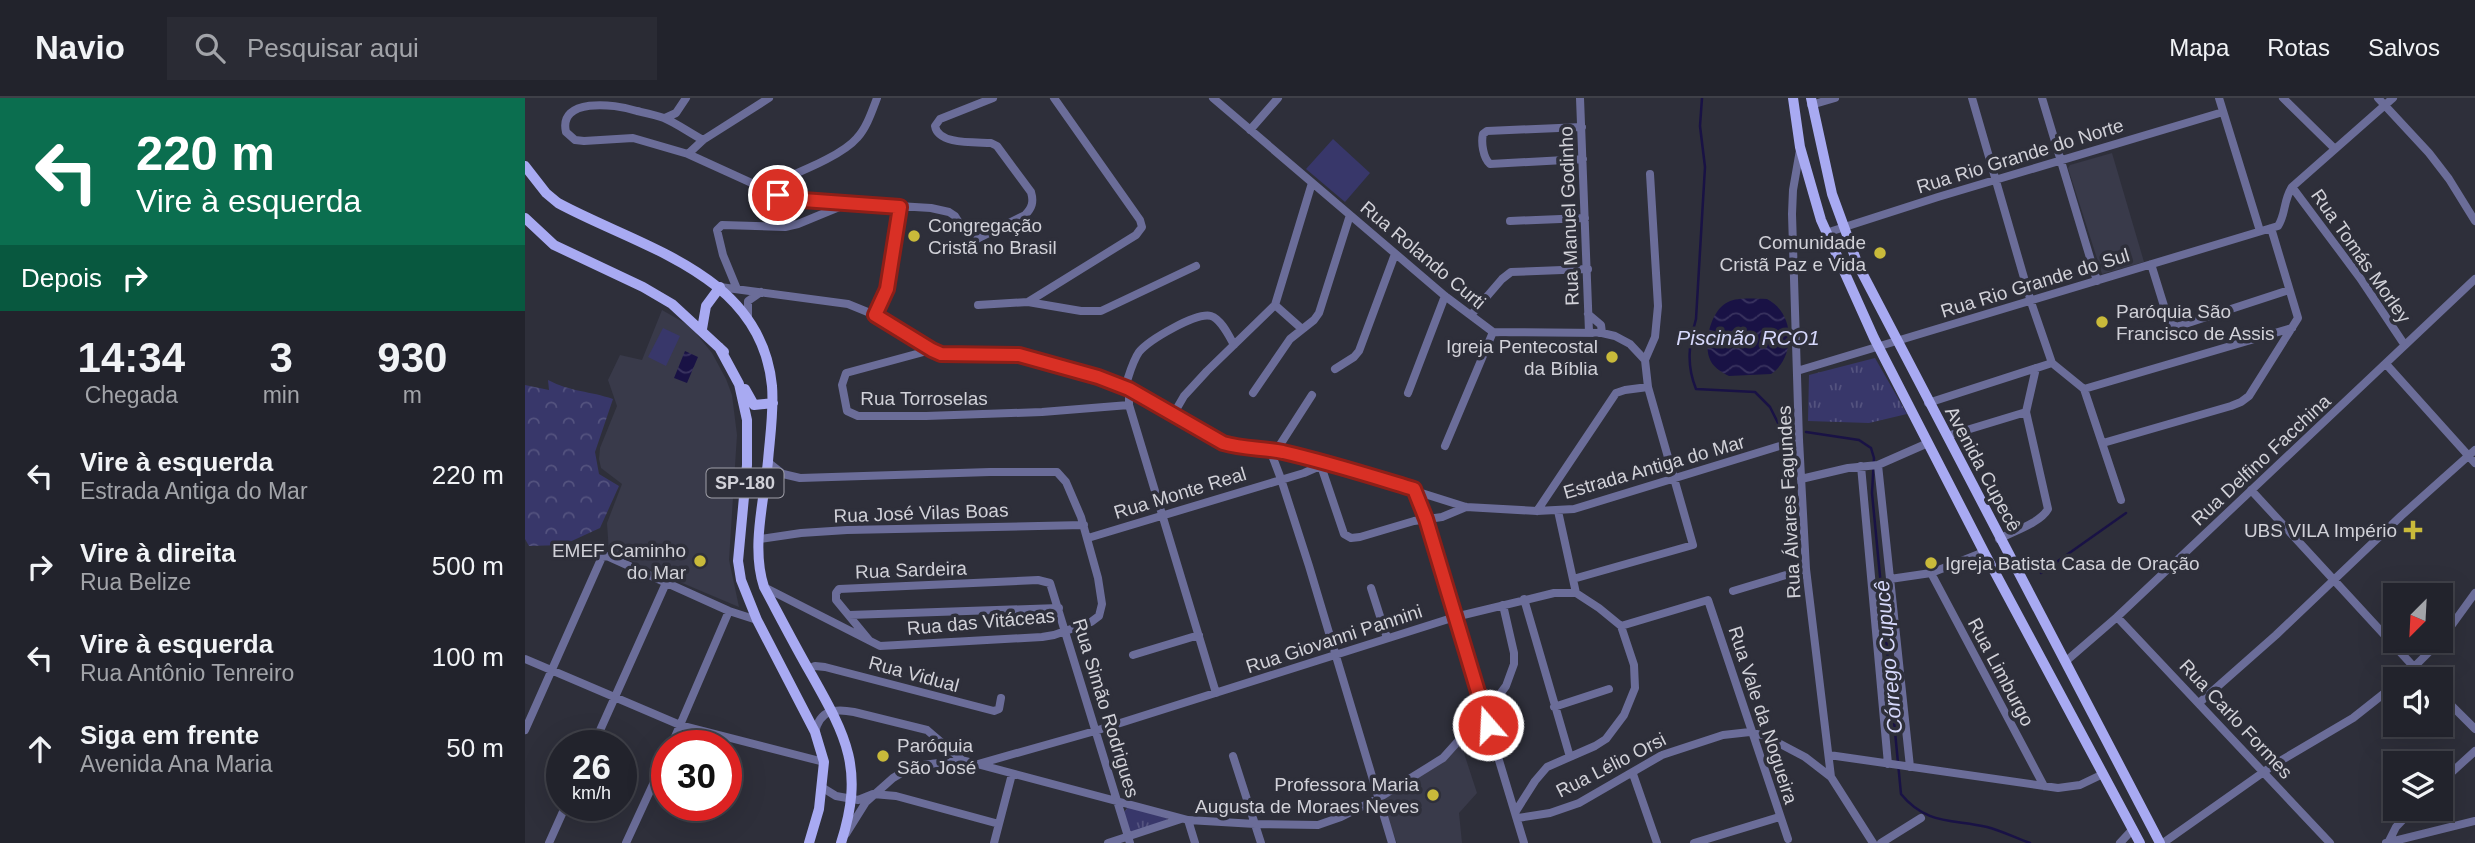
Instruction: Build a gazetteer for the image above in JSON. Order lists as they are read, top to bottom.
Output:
{
  "streets": {
    "main road": ["Avenida Cupecê", "SP-180"],
    "street": [
      "Rua Rio Grande do Norte",
      "Rua Manuel Godinho",
      "Rua Rolando Curti",
      "Rua Tomás Morley",
      "Rua Rio Grande do Sul",
      "Rua Torroselas",
      "Rua Delfino Facchina",
      "Estrada Antiga do Mar",
      "Rua Monte Real",
      "Rua Álvares Fagundes",
      "Rua José Vilas Boas",
      "Rua Sardeira",
      "Rua das Vitáceas",
      "Rua Giovanni Pannini",
      "Rua Limburgo",
      "Rua Vidual",
      "Rua Simão Rodrigues",
      "Rua Vale da Nogueira",
      "Rua Carlo Formes",
      "Rua Lélio Orsi"
    ]
  },
  "crossings": [
    ["Rua Rio Grande do Norte", "Avenida Cupecê"],
    ["Rua Manuel Godinho", "Rua Rolando Curti"],
    ["Rua Tomás Morley", "Rua Rio Grande do Sul"],
    ["Rua Tomás Morley", "Rua Delfino Facchina"],
    ["Rua Rio Grande do Sul", "Avenida Cupecê"],
    ["Rua Rio Grande do Sul", "Rua Álvares Fagundes"],
    ["Rua Torroselas", "Estrada Antiga do Mar"],
    ["Rua Delfino Facchina", "Avenida Cupecê"],
    ["Rua Delfino Facchina", "Rua Carlo Formes"],
    ["Estrada Antiga do Mar", "Rua Monte Real"],
    ["Estrada Antiga do Mar", "Rua Álvares Fagundes"],
    ["Avenida Cupecê", "Rua Álvares Fagundes"],
    ["Rua Monte Real", "Rua das Vitáceas"],
    ["Rua Álvares Fagundes", "Rua Lélio Orsi"],
    ["Rua José Vilas Boas", "Rua das Vitáceas"],
    ["Rua Sardeira", "Rua das Vitáceas"],
    ["Rua Sardeira", "Rua Simão Rodrigues"],
    ["Rua das Vitáceas", "Rua Simão Rodrigues"],
    ["Rua Giovanni Pannini", "Rua Simão Rodrigues"],
    ["Rua Vale da Nogueira", "Rua Lélio Orsi"]
  ],
  "water": ["Piscinão RCO1", "Córrego Cupucê"],
  "places": {
    "other": [
      "Congregação Cristã no Brasil",
      "Comunidade Cristã Paz e Vida",
      "Paróquia São Francisco de Assis",
      "Igreja Pentecostal da Bíblia",
      "EMEF Caminho do Mar",
      "Igreja Batista Casa de Oração",
      "Paróquia São José",
      "Professora Maria Augusta de Moraes Neves"
    ],
    "health": ["UBS VILA Império"]
  },
  "north": "bottom left",
  "page": {
    "header": "Navio",
    "search": "Pesquisar aqui",
    "nav": ["Mapa", "Rotas", "Salvos"],
    "turn": ["220 m", "Vire à esquerda"],
    "then": "Depois",
    "eta": [
      "14:34",
      "Chegada",
      "3",
      "min",
      "930",
      "m"
    ],
    "list": [
      {
        "name": "Vire à esquerda",
        "note": "Estrada Antiga do Mar",
        "value": "220 m"
      },
      {
        "name": "Vire à direita",
        "note": "Rua Belize",
        "value": "500 m"
      },
      {
        "name": "Vire à esquerda",
        "note": "Rua Antônio Tenreiro",
        "value": "100 m"
      },
      {
        "name": "Siga em frente",
        "note": "Avenida Ana Maria",
        "value": "50 m"
      }
    ],
    "speed": "26 km/h",
    "limit": "30"
  }
}
